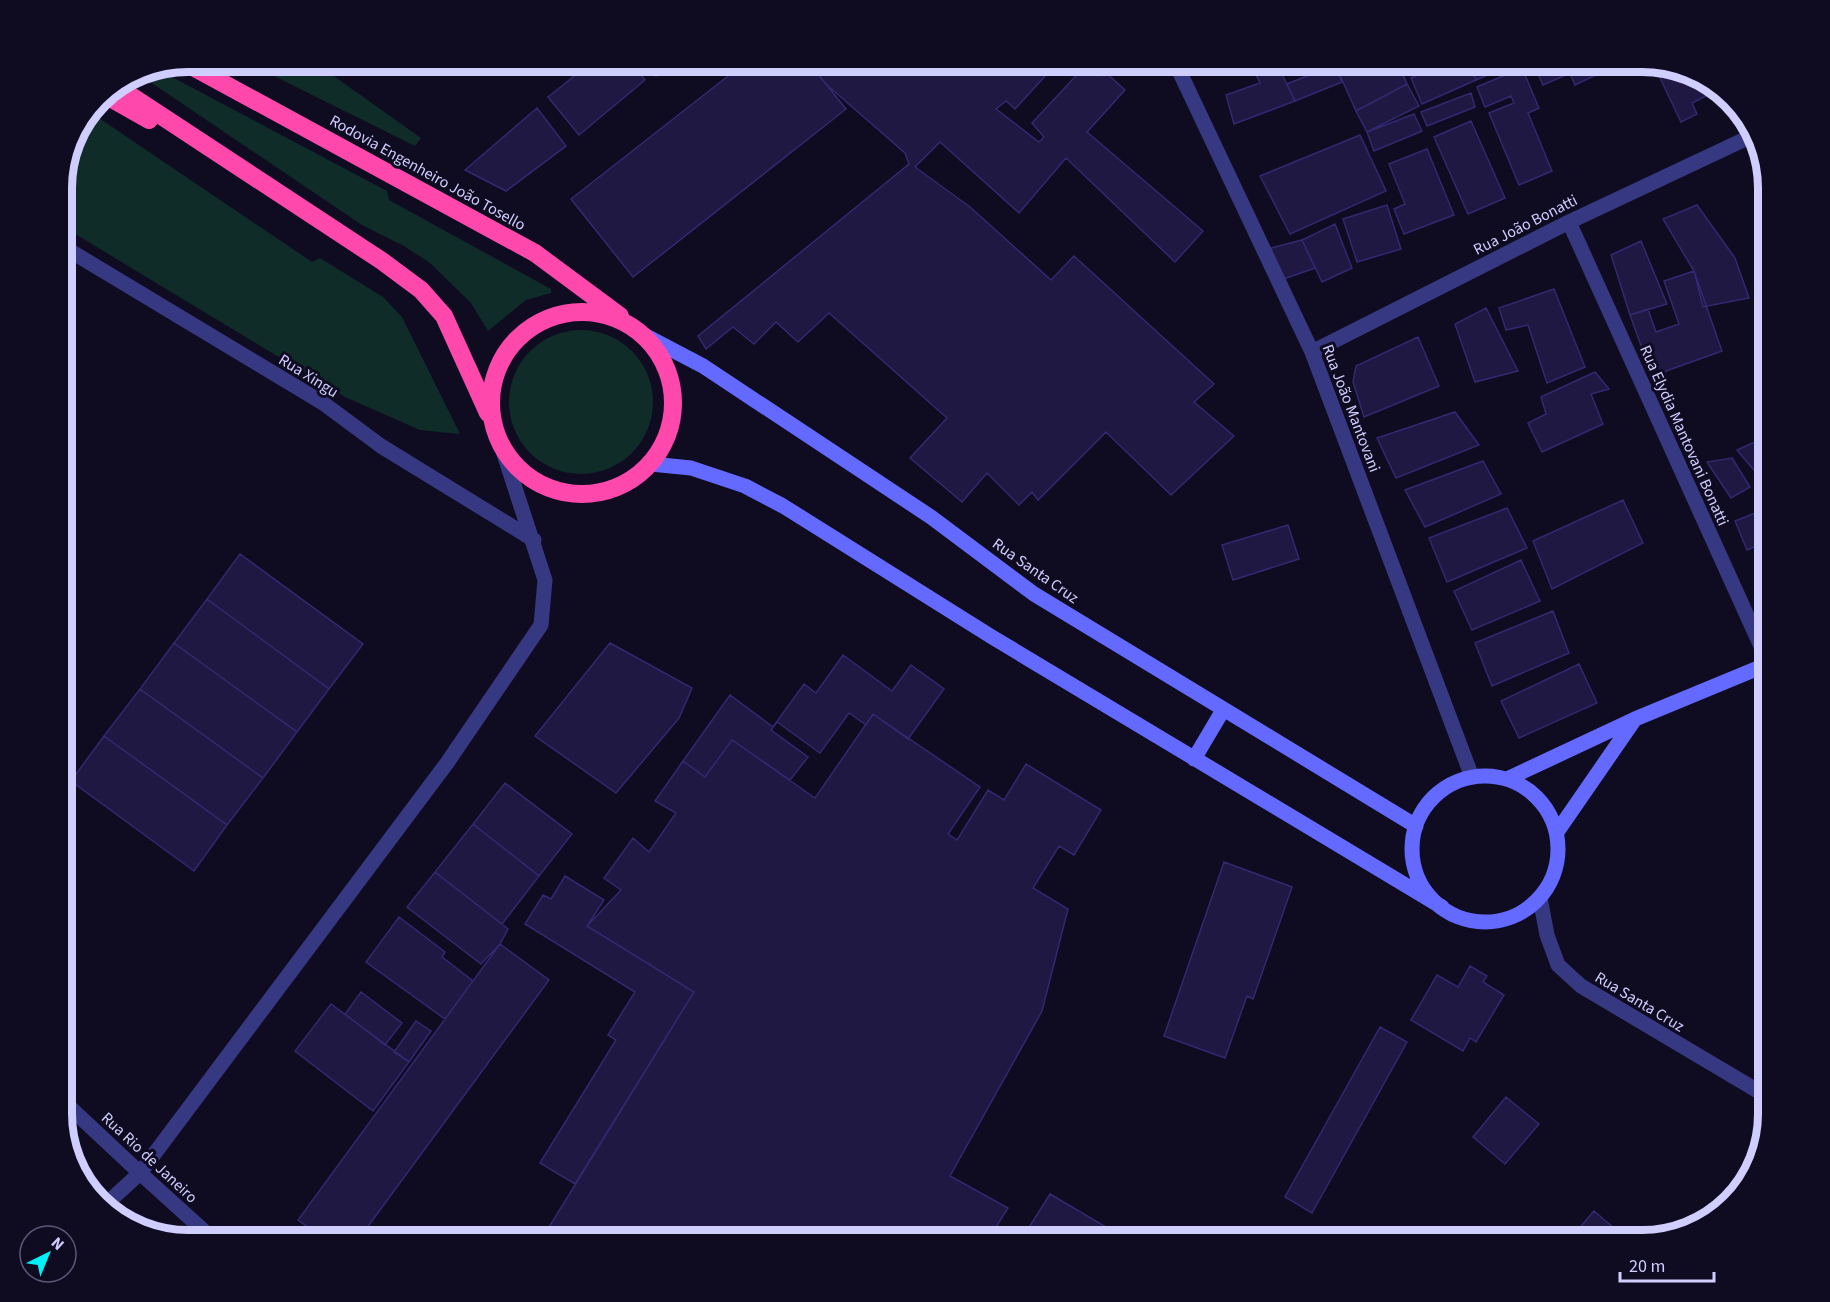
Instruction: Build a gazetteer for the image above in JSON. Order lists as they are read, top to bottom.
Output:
{
  "streets": {
    "highway": ["Rodovia Engenheiro João Tosello"],
    "main road": ["Rua Santa Cruz"],
    "street": [
      "Rua João Bonatti",
      "Rua Xingu",
      "Rua João Mantovani",
      "Rua Elydia Mantovani Bonatti",
      "Rua Rio de Janeiro"
    ]
  },
  "crossings": [
    ["Rodovia Engenheiro João Tosello", "Rua Santa Cruz"],
    ["Rua João Bonatti", "Rua João Mantovani"],
    ["Rua João Bonatti", "Rua Elydia Mantovani Bonatti"],
    ["Rua João Mantovani", "Rua Santa Cruz"]
  ],
  "scale_bar": "20 m",
  "north": "top right"
}
